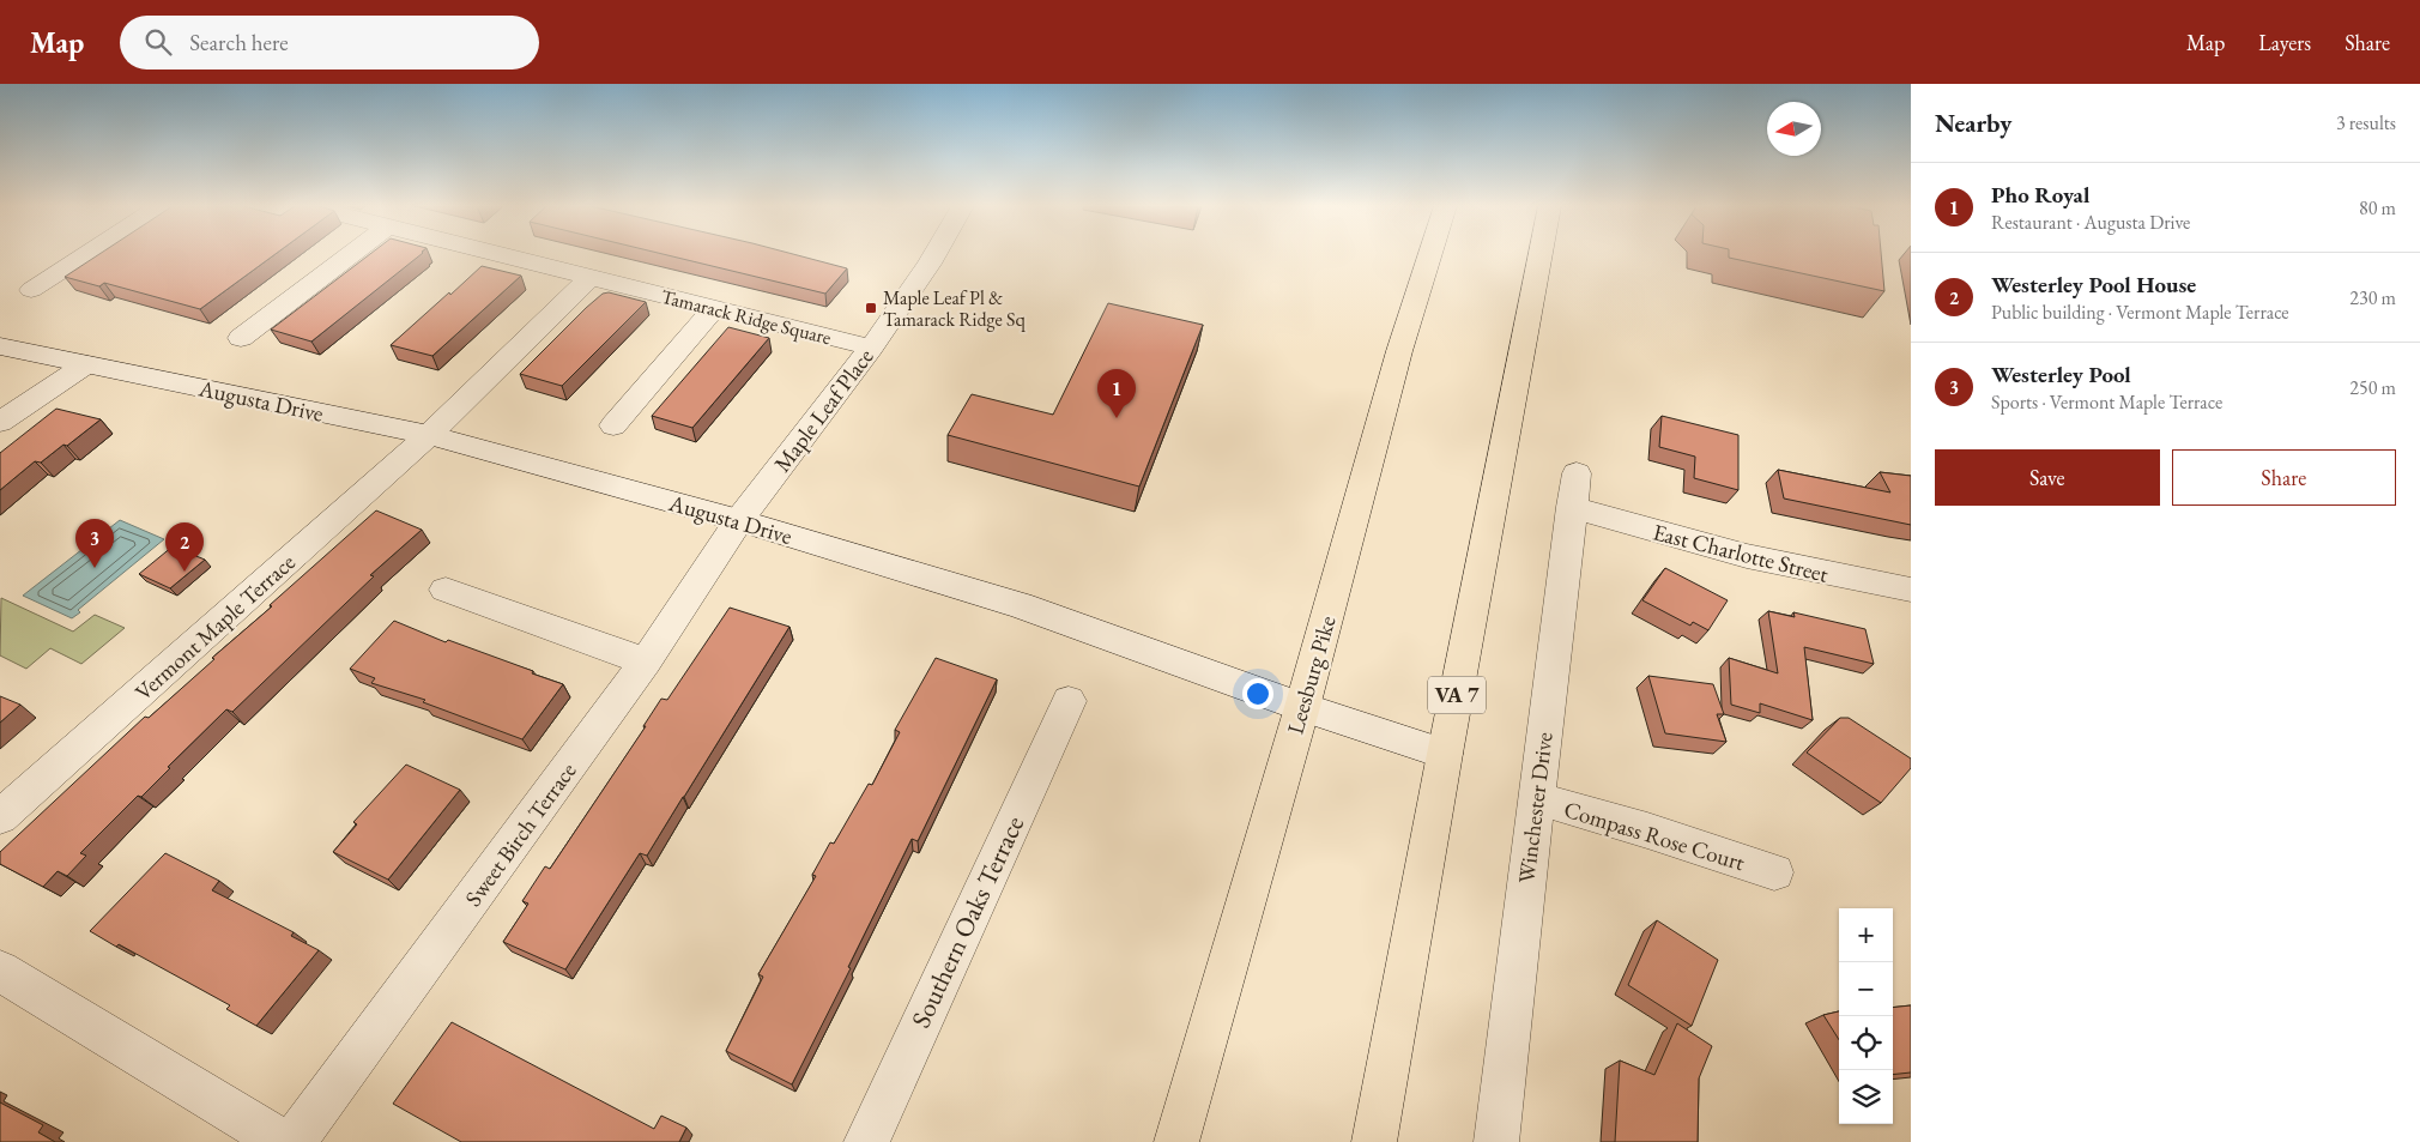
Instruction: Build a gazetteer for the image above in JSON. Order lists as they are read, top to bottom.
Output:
{
  "streets": {
    "highway": ["Leesburg Pike", "VA 7"],
    "street": [
      "Tamarack Ridge Square",
      "Augusta Drive",
      "Maple Leaf Place",
      "East Charlotte Street",
      "Vermont Maple Terrace",
      "Winchester Drive",
      "Sweet Birch Terrace",
      "Compass Rose Court",
      "Southern Oaks Terrace"
    ]
  },
  "crossings": [
    ["Tamarack Ridge Square", "Maple Leaf Place"],
    ["Tamarack Ridge Square", "Vermont Maple Terrace"],
    ["Augusta Drive", "Maple Leaf Place"],
    ["Augusta Drive", "Vermont Maple Terrace"],
    ["Augusta Drive", "Leesburg Pike"],
    ["Augusta Drive", "VA 7"],
    ["Augusta Drive", "Sweet Birch Terrace"],
    ["Maple Leaf Place", "Sweet Birch Terrace"],
    ["East Charlotte Street", "Winchester Drive"],
    ["Winchester Drive", "Compass Rose Court"]
  ],
  "places": {
    "transit": ["Maple Leaf Pl & Tamarack Ridge Sq"]
  },
  "north": "left",
  "page": {
    "header": "Map",
    "search": "Search here",
    "nav": ["Map", "Layers", "Share"],
    "heading": ["Nearby", "3 results"],
    "list": [
      {
        "mark": "1",
        "name": "Pho Royal",
        "note": "Restaurant · Augusta Drive",
        "value": "80 m"
      },
      {
        "mark": "2",
        "name": "Westerley Pool House",
        "note": "Public building · Vermont Maple Terrace",
        "value": "230 m"
      },
      {
        "mark": "3",
        "name": "Westerley Pool",
        "note": "Sports · Vermont Maple Terrace",
        "value": "250 m"
      }
    ],
    "pins": ["1", "3", "2"],
    "buttons": ["Save", "Share"],
    "map_buttons": ["+", "−"]
  }
}
